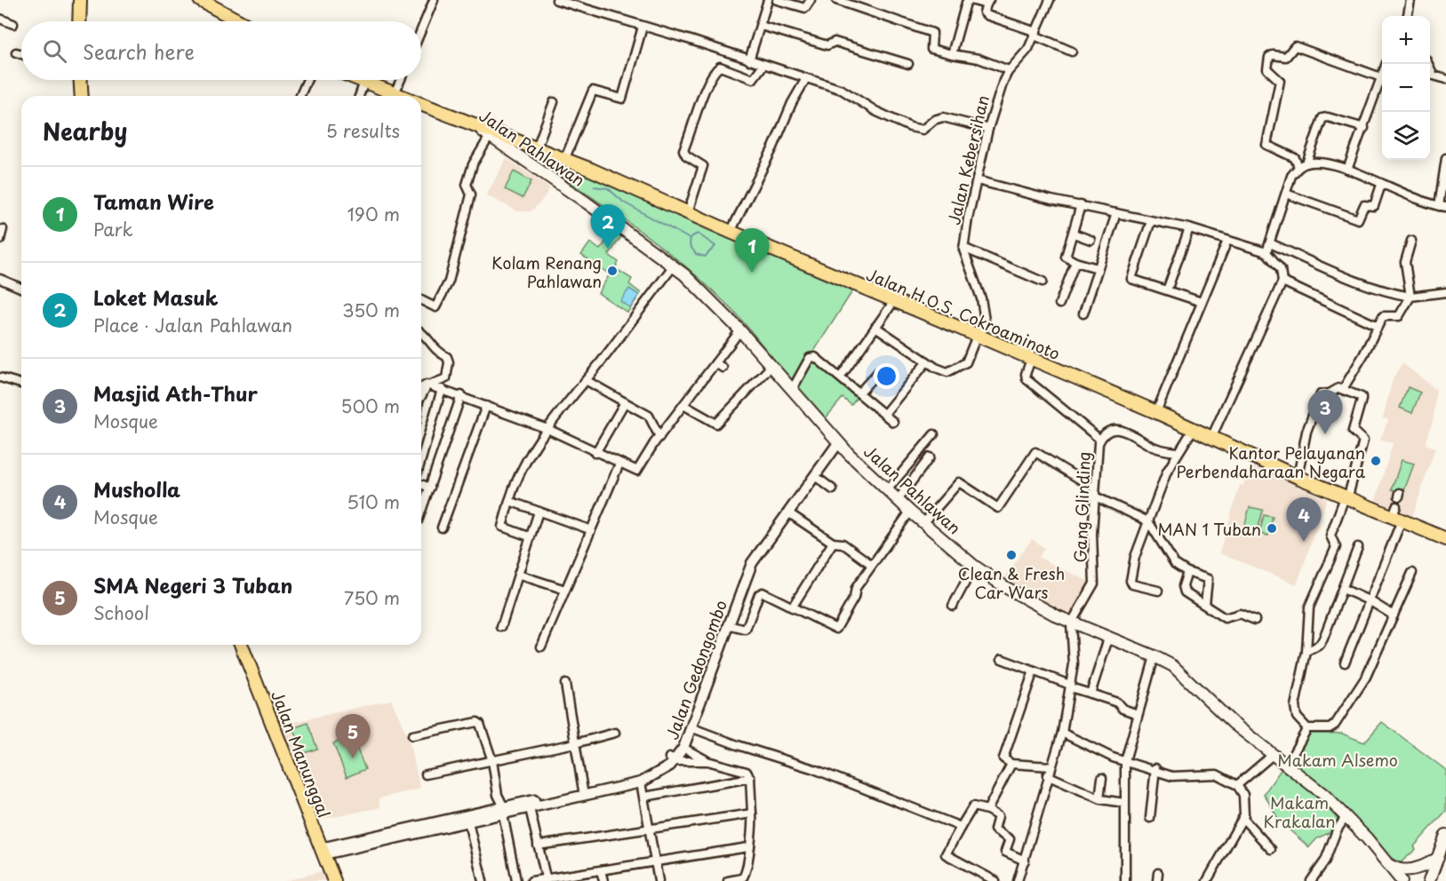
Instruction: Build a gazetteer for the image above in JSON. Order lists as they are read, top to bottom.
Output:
{
  "streets": {
    "highway": ["Jalan Pahlawan", "Jalan H.O.S. Cokroaminoto", "Jalan Manunggal"],
    "street": ["Jalan Kebersihan", "Gang Glinding", "Jalan Gedongombo"]
  },
  "crossings": [
    ["Jalan Pahlawan", "Jalan H.O.S. Cokroaminoto"],
    ["Jalan Pahlawan", "Gang Glinding"],
    ["Jalan Pahlawan", "Jalan Gedongombo"],
    ["Jalan Kebersihan", "Jalan H.O.S. Cokroaminoto"],
    ["Jalan Gedongombo", "Jalan Manunggal"]
  ],
  "parks": ["Makam Alsemo", "Makam Krakalan"],
  "places": [
    "Kolam Renang Pahlawan",
    "Kantor Pelayanan Perbendaharaan Negara",
    "MAN 1 Tuban",
    "Clean & Fresh Car Wars"
  ],
  "page": {
    "map_buttons": ["+", "−"],
    "search": "Search here",
    "heading": ["Nearby", "5 results"],
    "list": [
      {
        "mark": "1",
        "name": "Taman Wire",
        "note": "Park",
        "value": "190 m"
      },
      {
        "mark": "2",
        "name": "Loket Masuk",
        "note": "Place · Jalan Pahlawan",
        "value": "350 m"
      },
      {
        "mark": "3",
        "name": "Masjid Ath-Thur",
        "note": "Mosque",
        "value": "500 m"
      },
      {
        "mark": "4",
        "name": "Musholla",
        "note": "Mosque",
        "value": "510 m"
      },
      {
        "mark": "5",
        "name": "SMA Negeri 3 Tuban",
        "note": "School",
        "value": "750 m"
      }
    ],
    "pins": [
      "2",
      "1",
      "3",
      "4",
      "5"
    ]
  }
}
